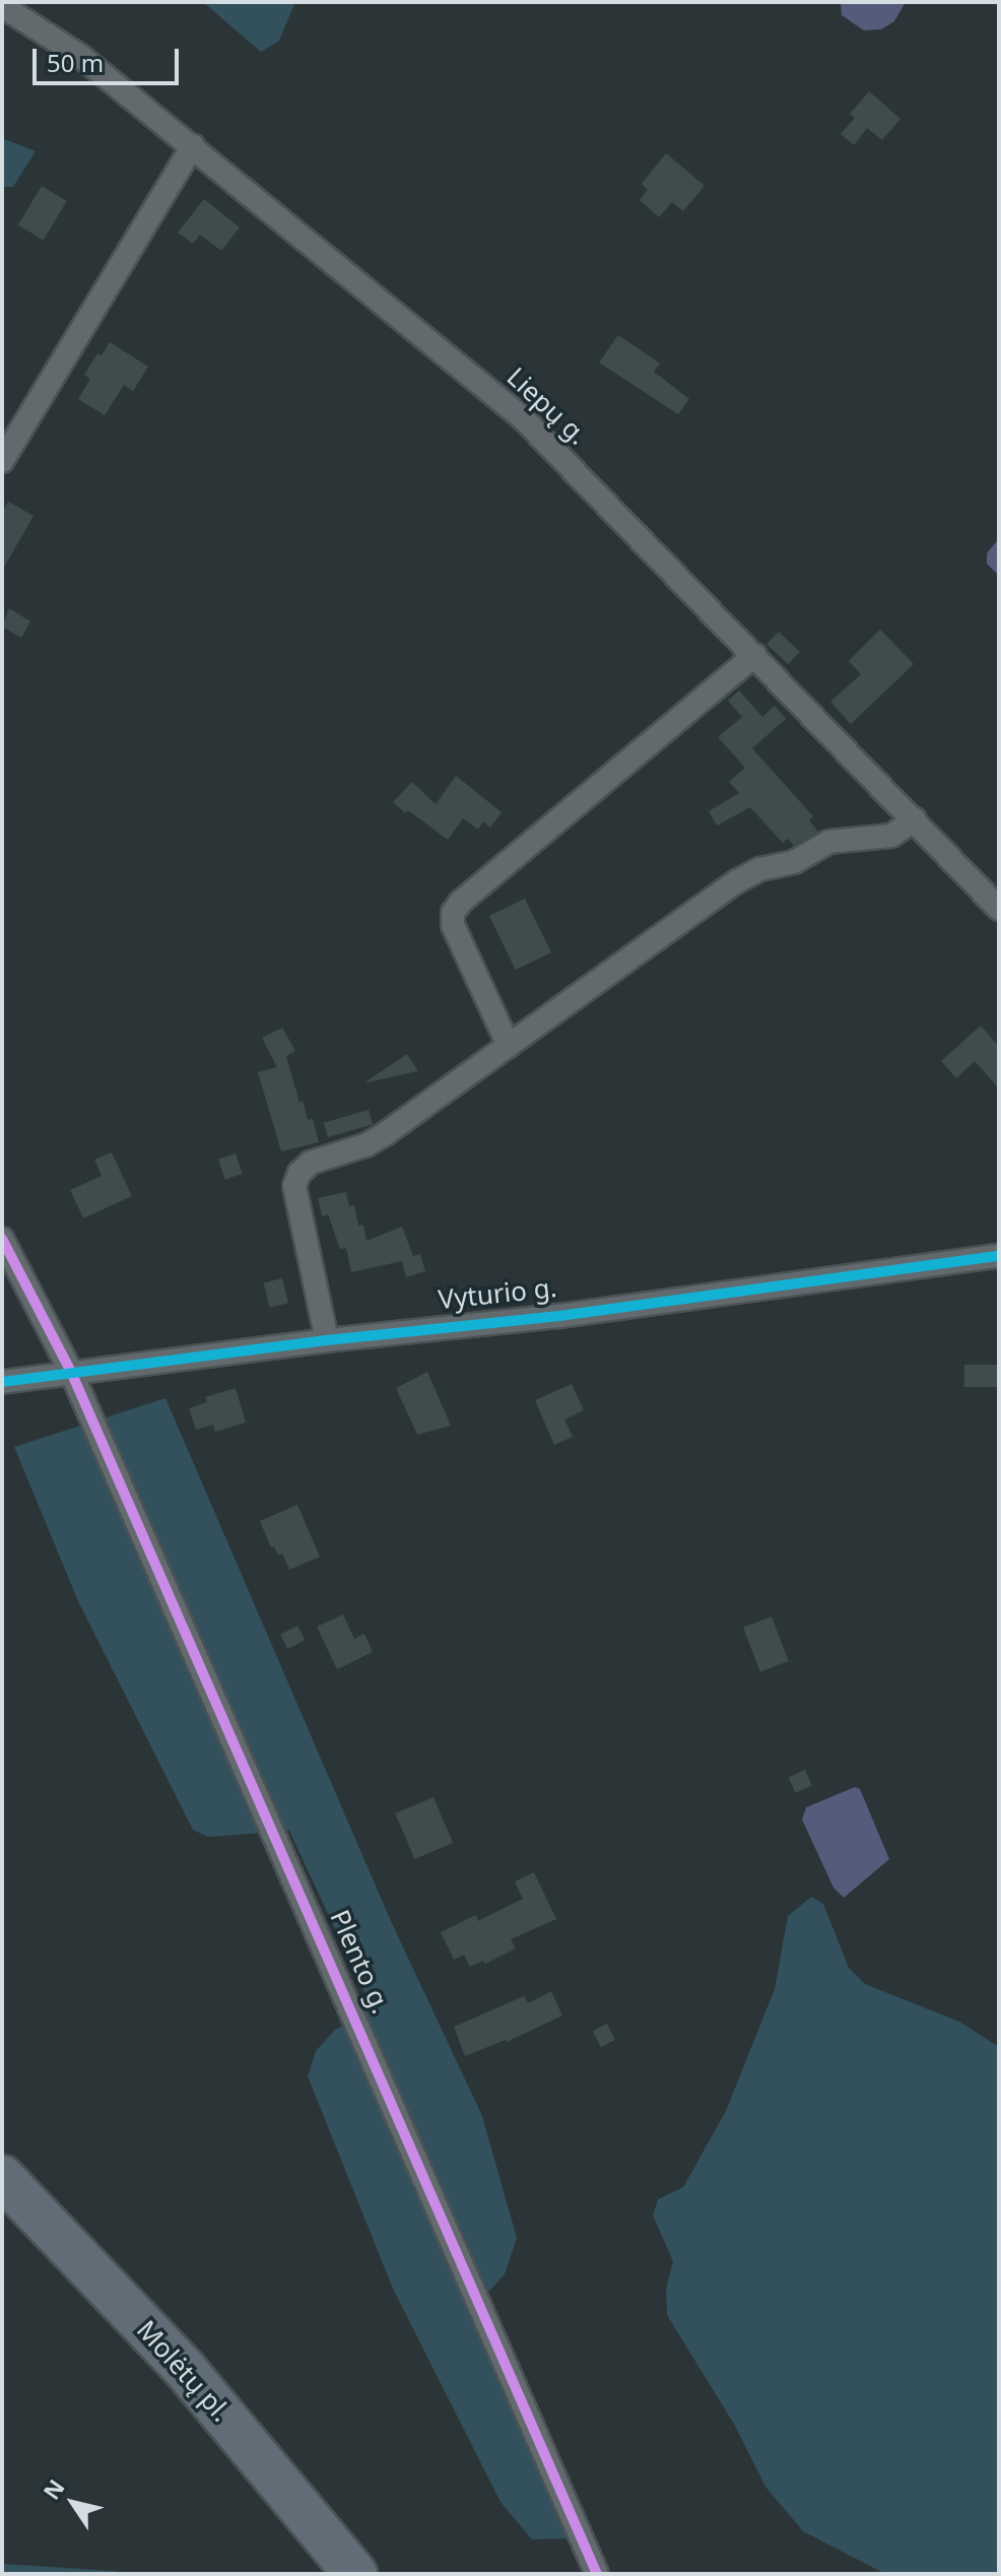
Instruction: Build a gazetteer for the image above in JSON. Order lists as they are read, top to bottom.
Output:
{
  "streets": {
    "highway": ["Molėtų pl."],
    "street": ["Liepų g.", "Vyturio g.", "Plento g."]
  },
  "crossings": [
    ["Vyturio g.", "Plento g."]
  ],
  "scale_bar": "50 m",
  "north": "top left"
}
